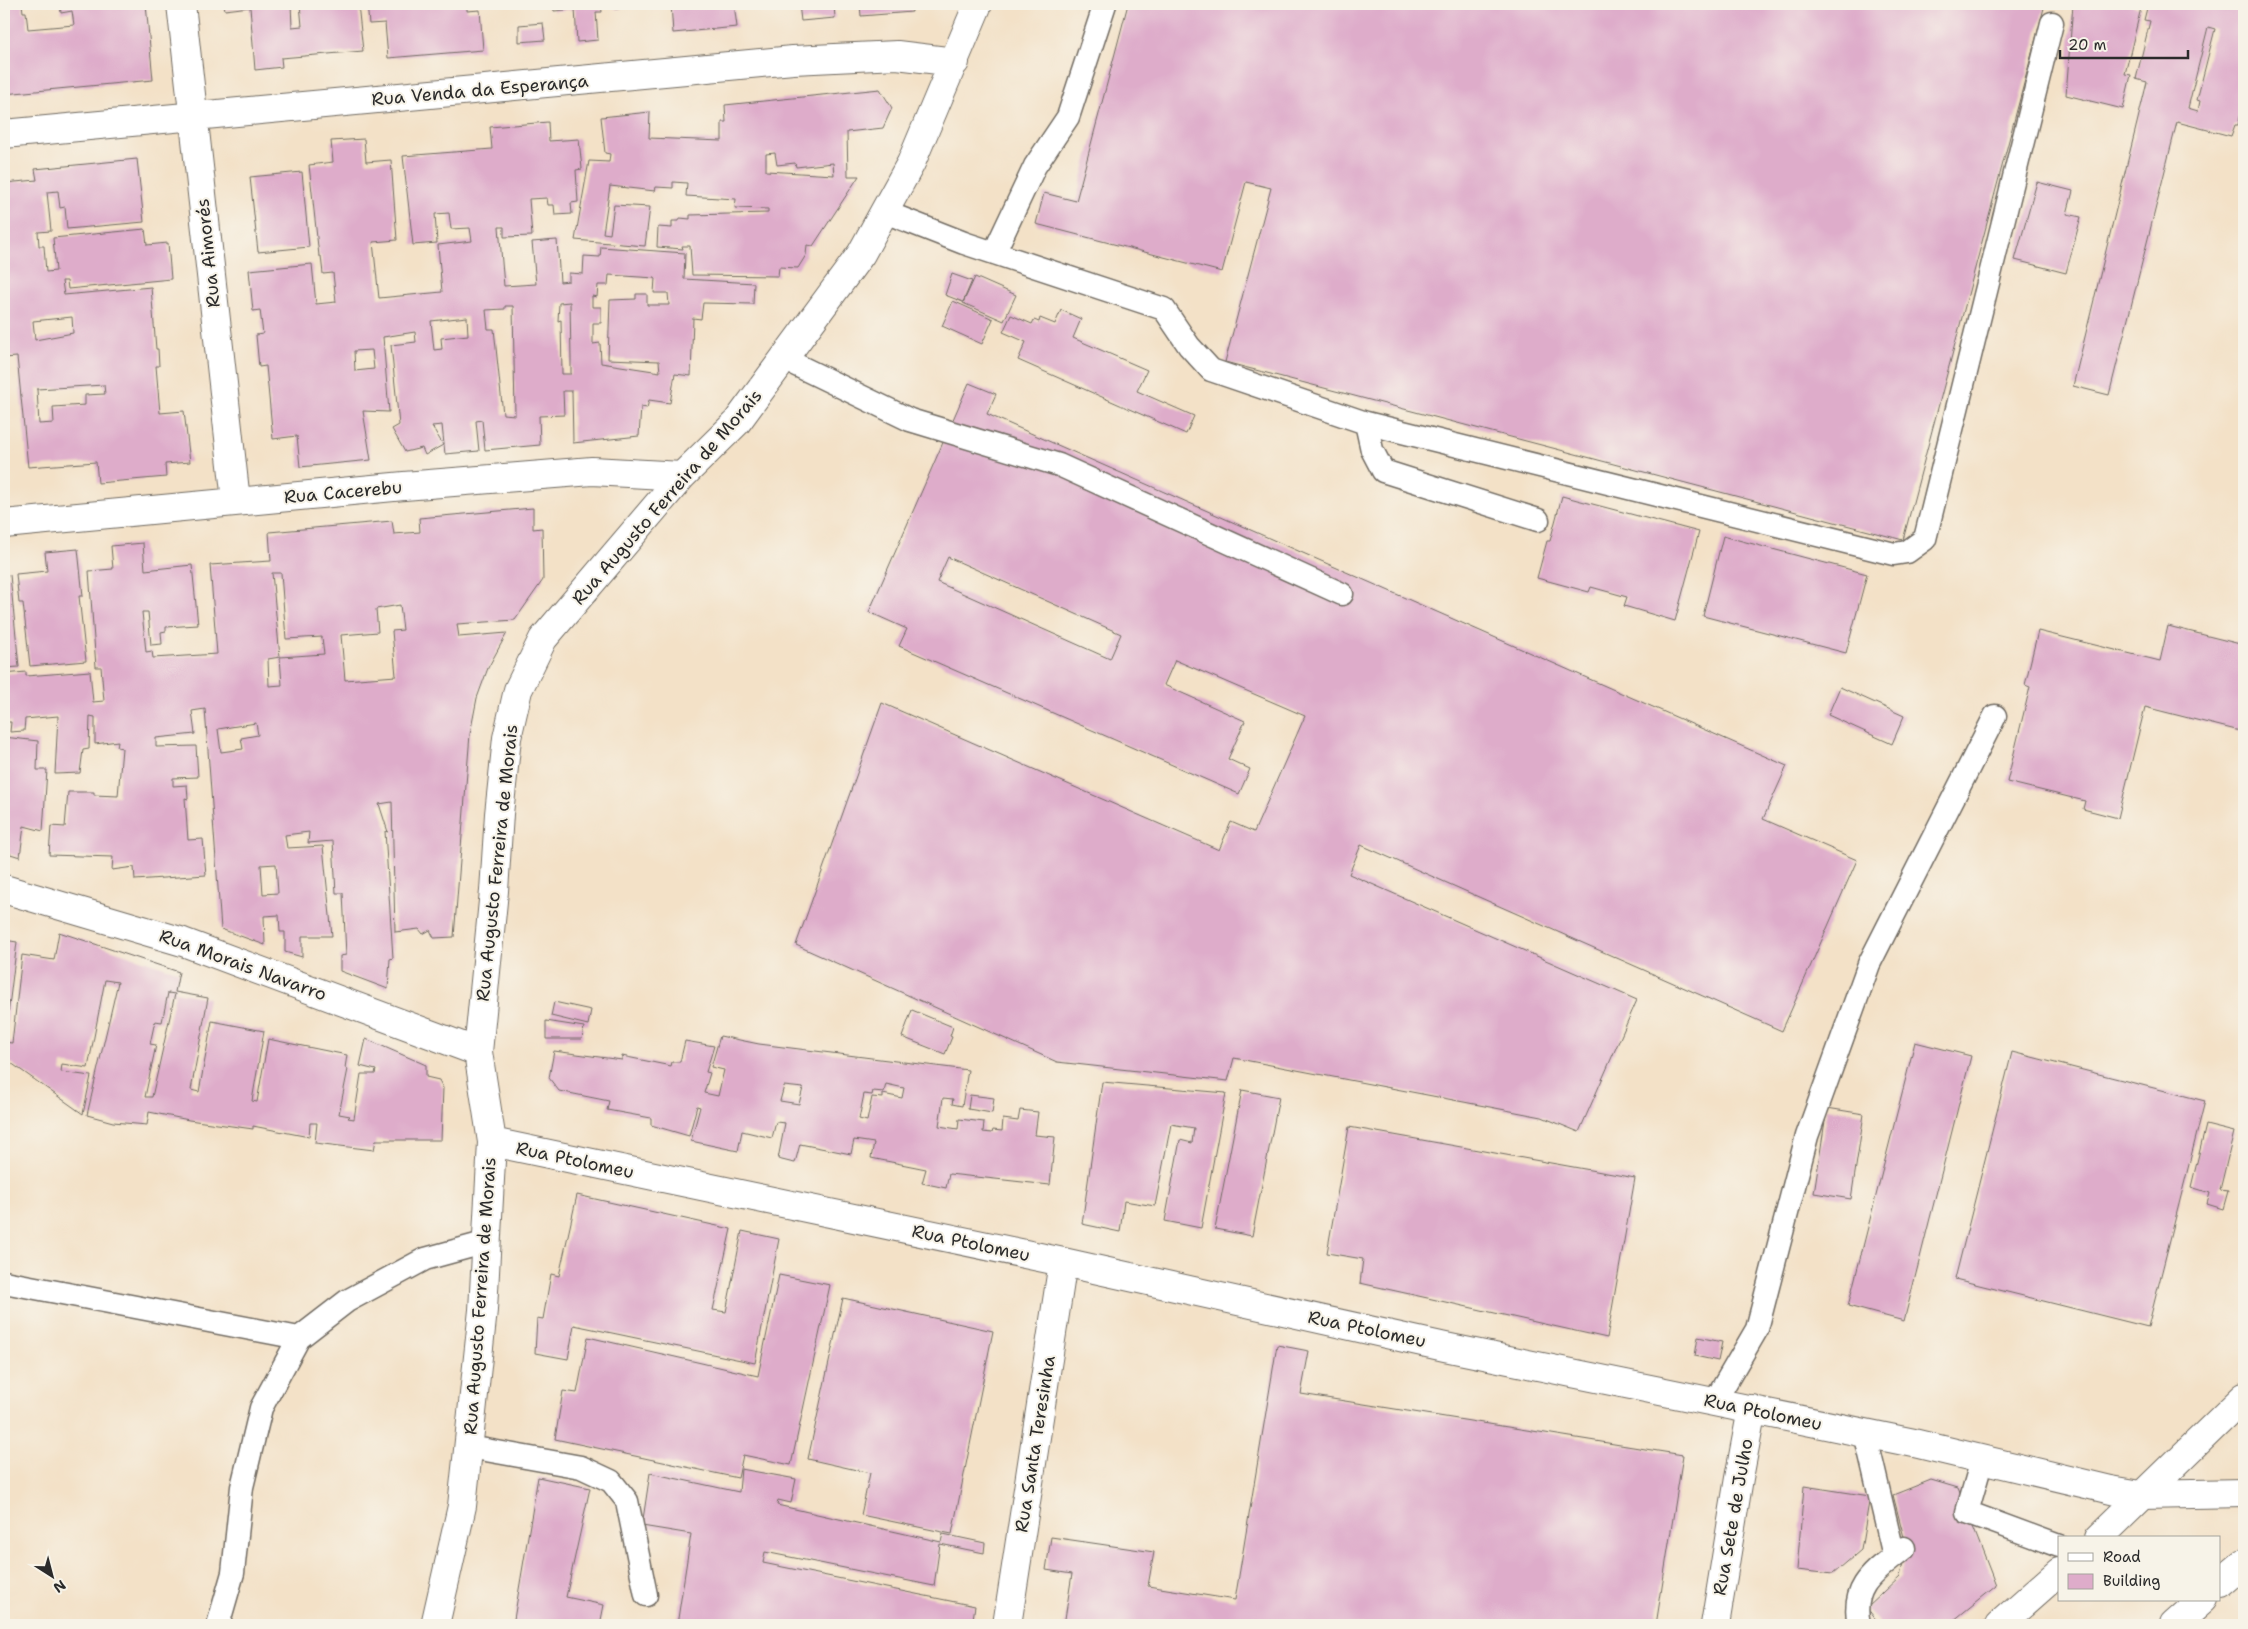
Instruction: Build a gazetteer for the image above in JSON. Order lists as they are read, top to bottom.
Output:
{
  "streets": {
    "street": [
      "Rua Venda da Esperança",
      "Rua Aimorés",
      "Rua Cacerebu",
      "Rua Augusto Ferreira de Morais",
      "Rua Morais Navarro",
      "Rua Ptolomeu",
      "Rua Santa Teresinha",
      "Rua Sete de Julho"
    ]
  },
  "crossings": [
    ["Rua Venda da Esperança", "Rua Aimorés"],
    ["Rua Venda da Esperança", "Rua Augusto Ferreira de Morais"],
    ["Rua Aimorés", "Rua Cacerebu"],
    ["Rua Cacerebu", "Rua Augusto Ferreira de Morais"],
    ["Rua Augusto Ferreira de Morais", "Rua Morais Navarro"],
    ["Rua Augusto Ferreira de Morais", "Rua Ptolomeu"],
    ["Rua Ptolomeu", "Rua Santa Teresinha"],
    ["Rua Ptolomeu", "Rua Sete de Julho"]
  ],
  "legend": ["Road", "Building"],
  "scale_bar": "20 m",
  "north": "bottom right"
}
